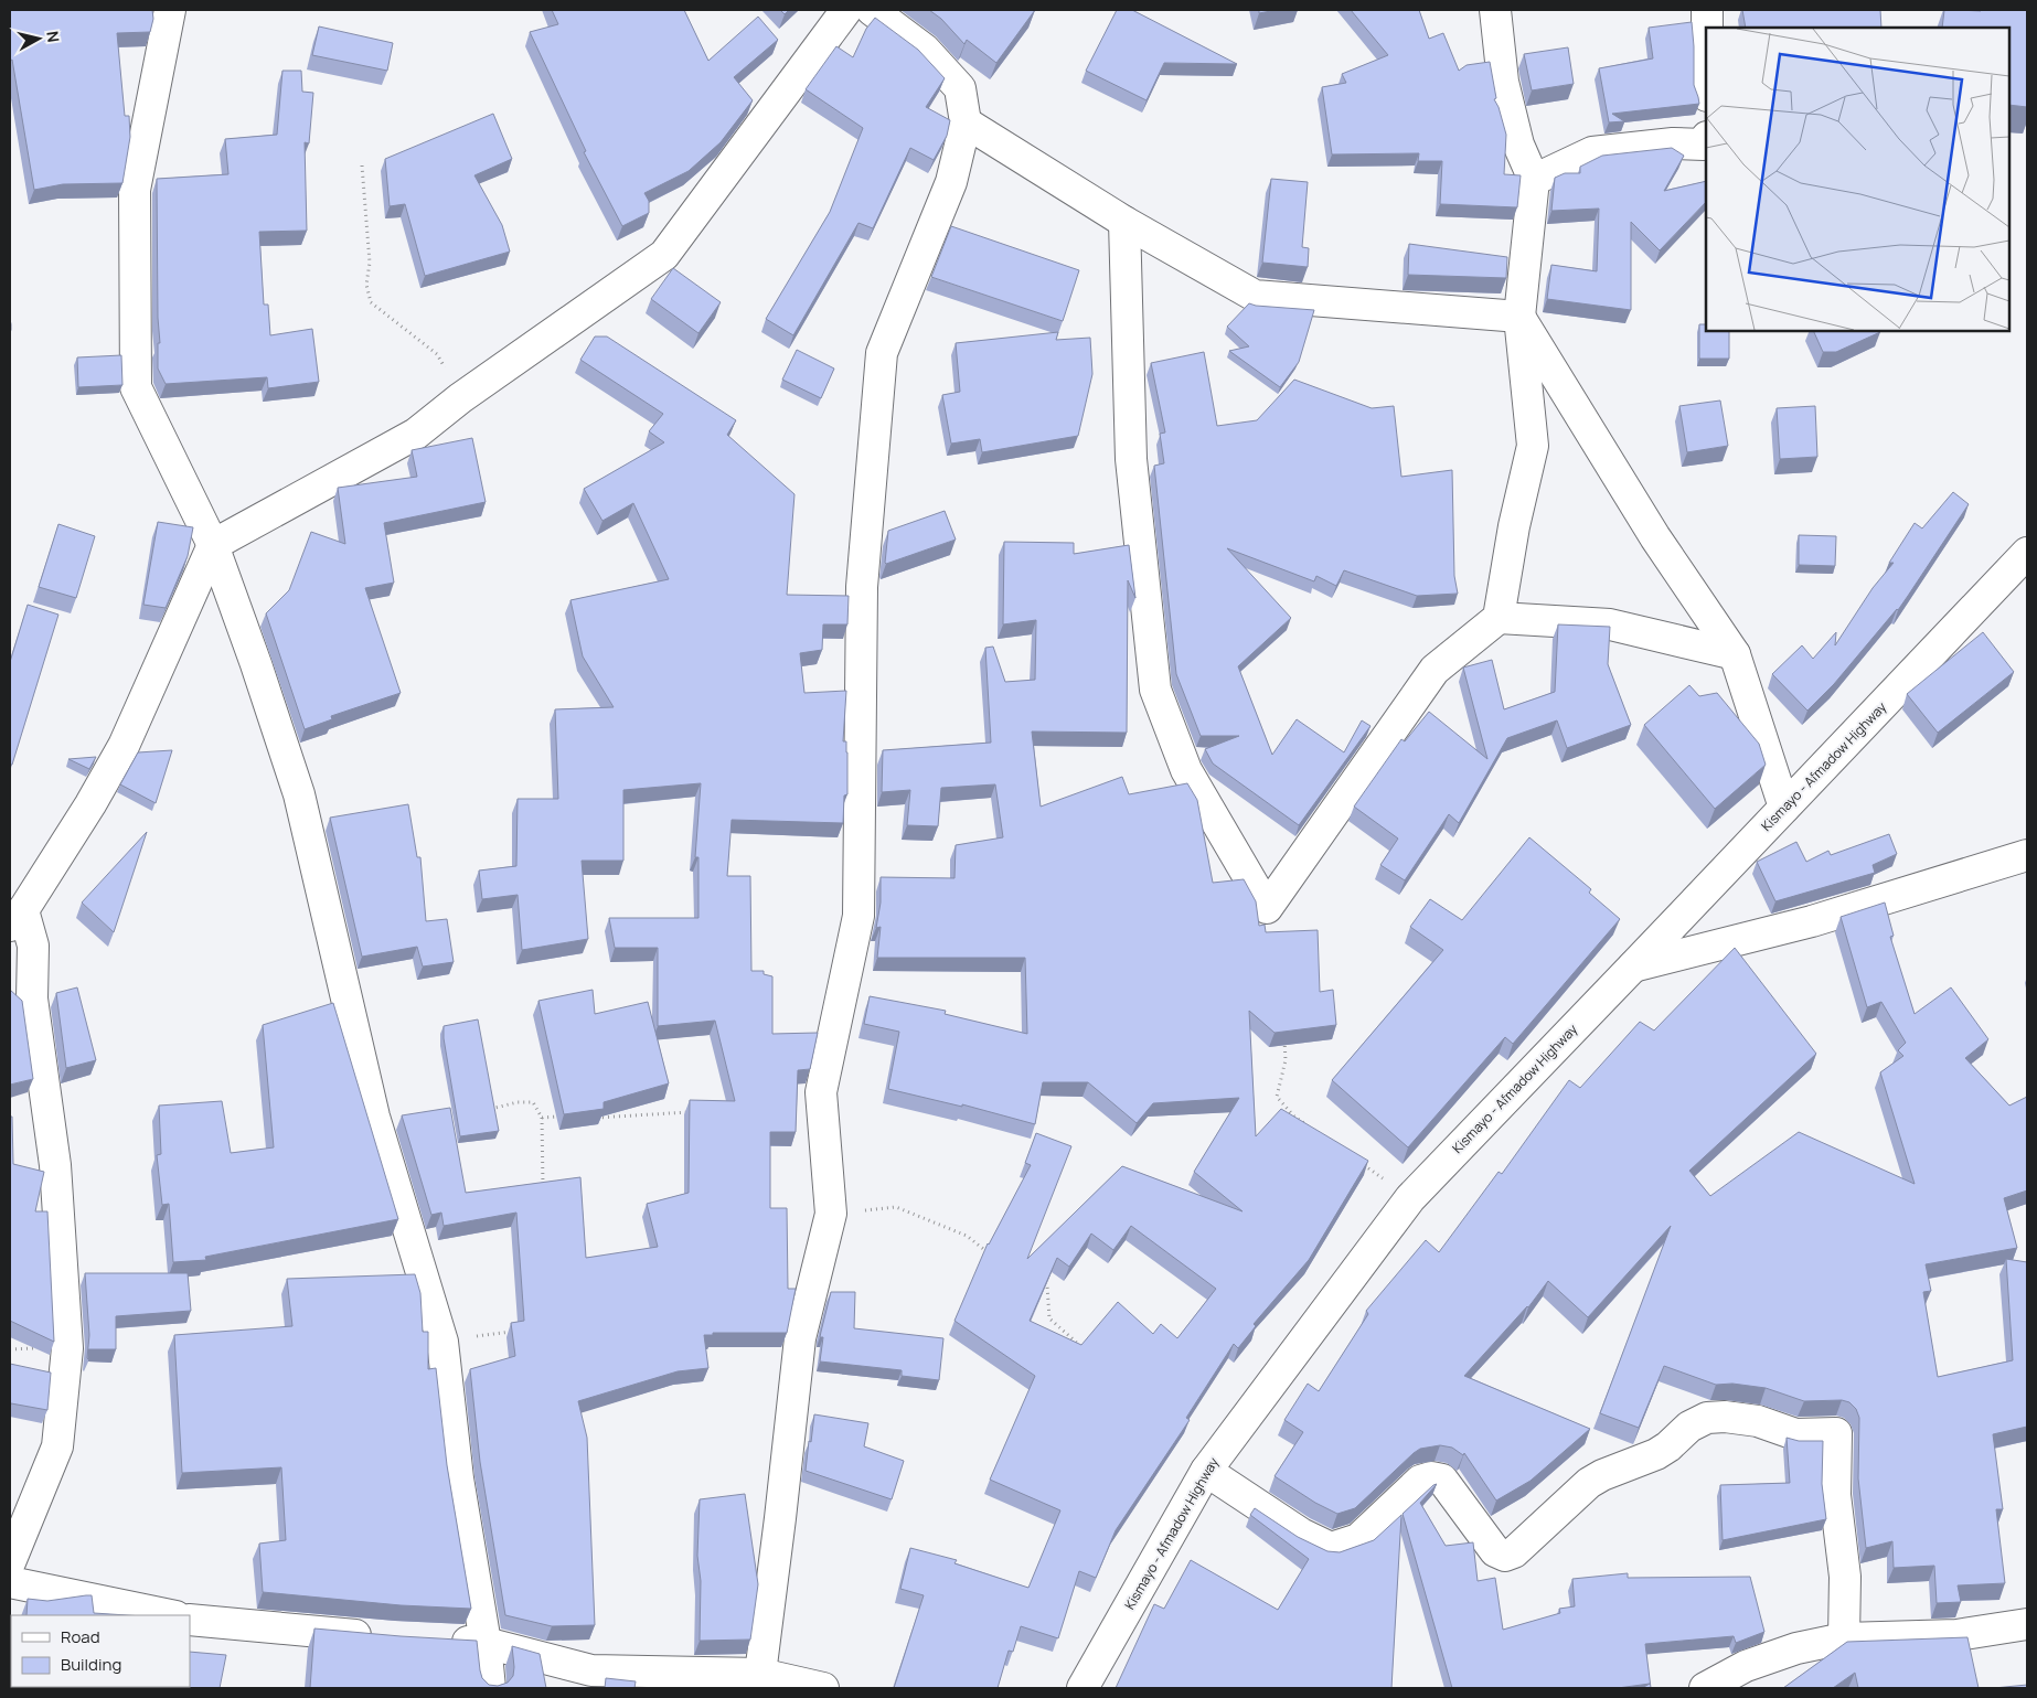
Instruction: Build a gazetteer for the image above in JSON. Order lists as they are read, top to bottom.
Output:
{
  "streets": {
    "street": ["Kismayo - Afmadow Highway"]
  },
  "legend": ["Road", "Building"],
  "north": "right"
}
